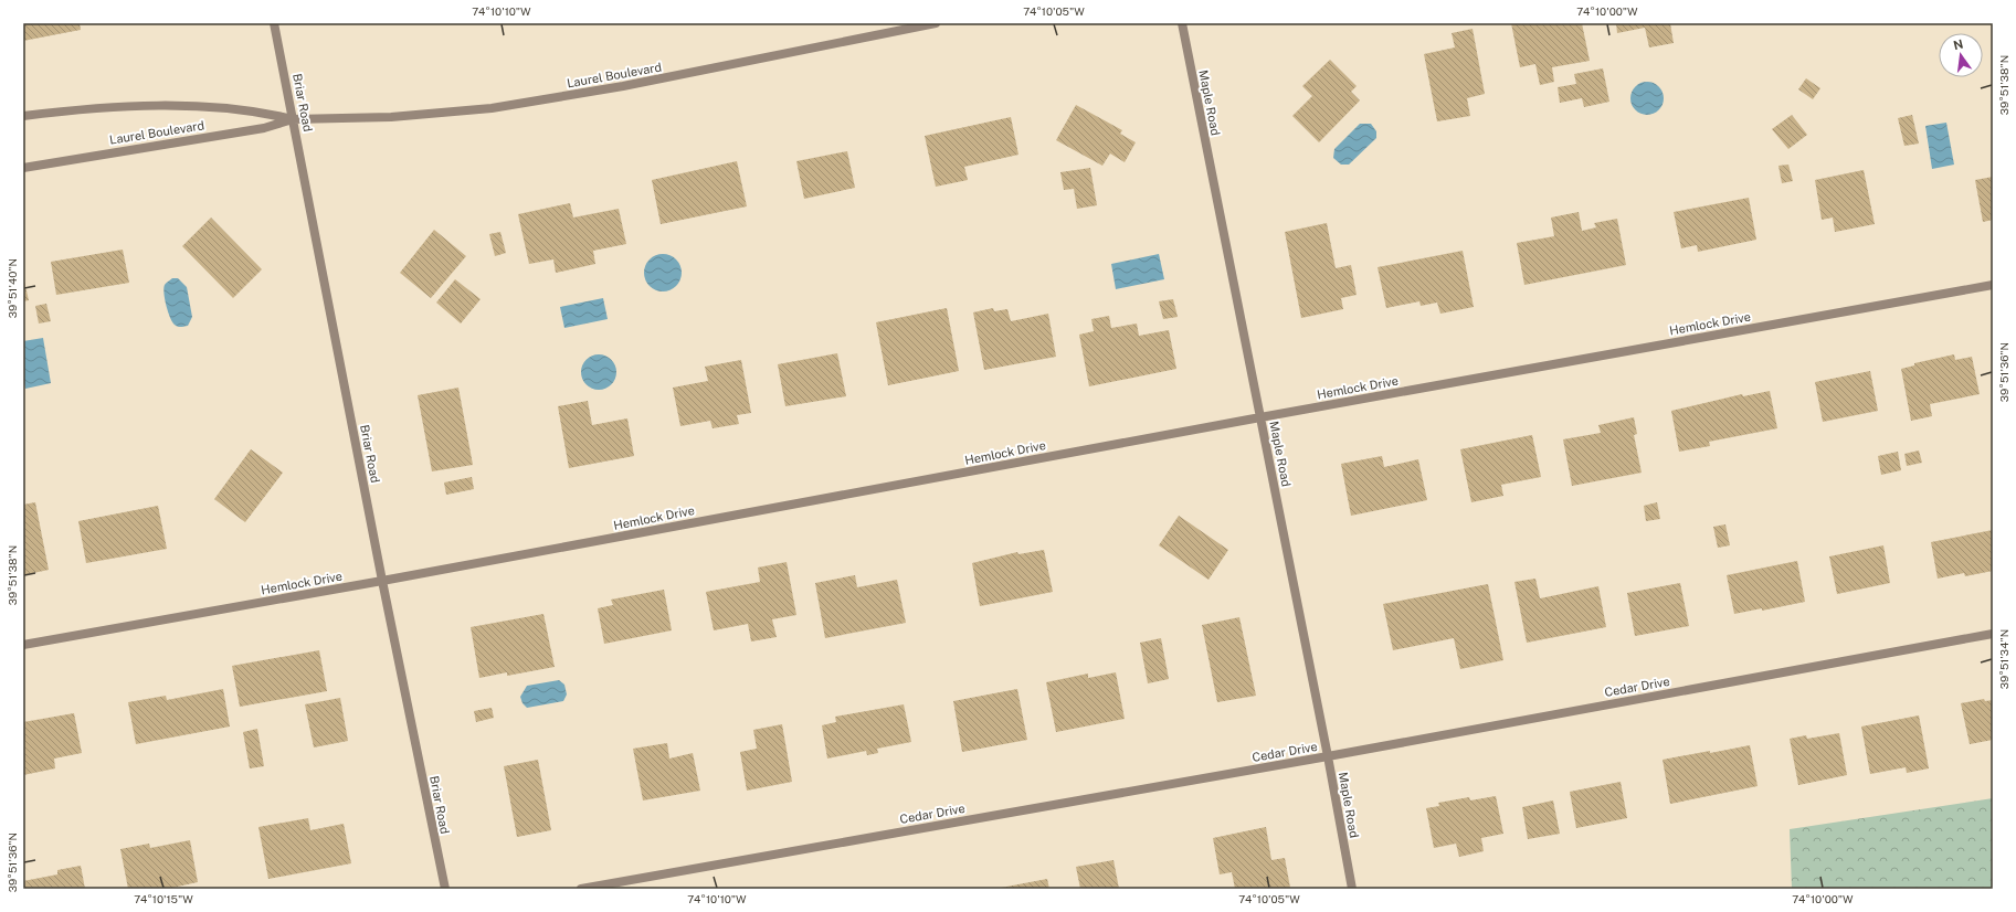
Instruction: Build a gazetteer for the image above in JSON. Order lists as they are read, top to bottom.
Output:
{
  "streets": {
    "street": [
      "Laurel Boulevard",
      "Briar Road",
      "Maple Road",
      "Hemlock Drive",
      "Cedar Drive"
    ]
  },
  "crossings": [
    ["Laurel Boulevard", "Briar Road"],
    ["Briar Road", "Hemlock Drive"],
    ["Maple Road", "Hemlock Drive"],
    ["Maple Road", "Cedar Drive"]
  ],
  "north": "top",
  "coordinates": [
    "74°10'10\"W",
    "74°10'05\"W",
    "74°10'00\"W",
    "39°51'38\"N",
    "39°51'40\"N",
    "39°51'36\"N",
    "39°51'34\"N",
    "74°10'15\"W"
  ]
}
